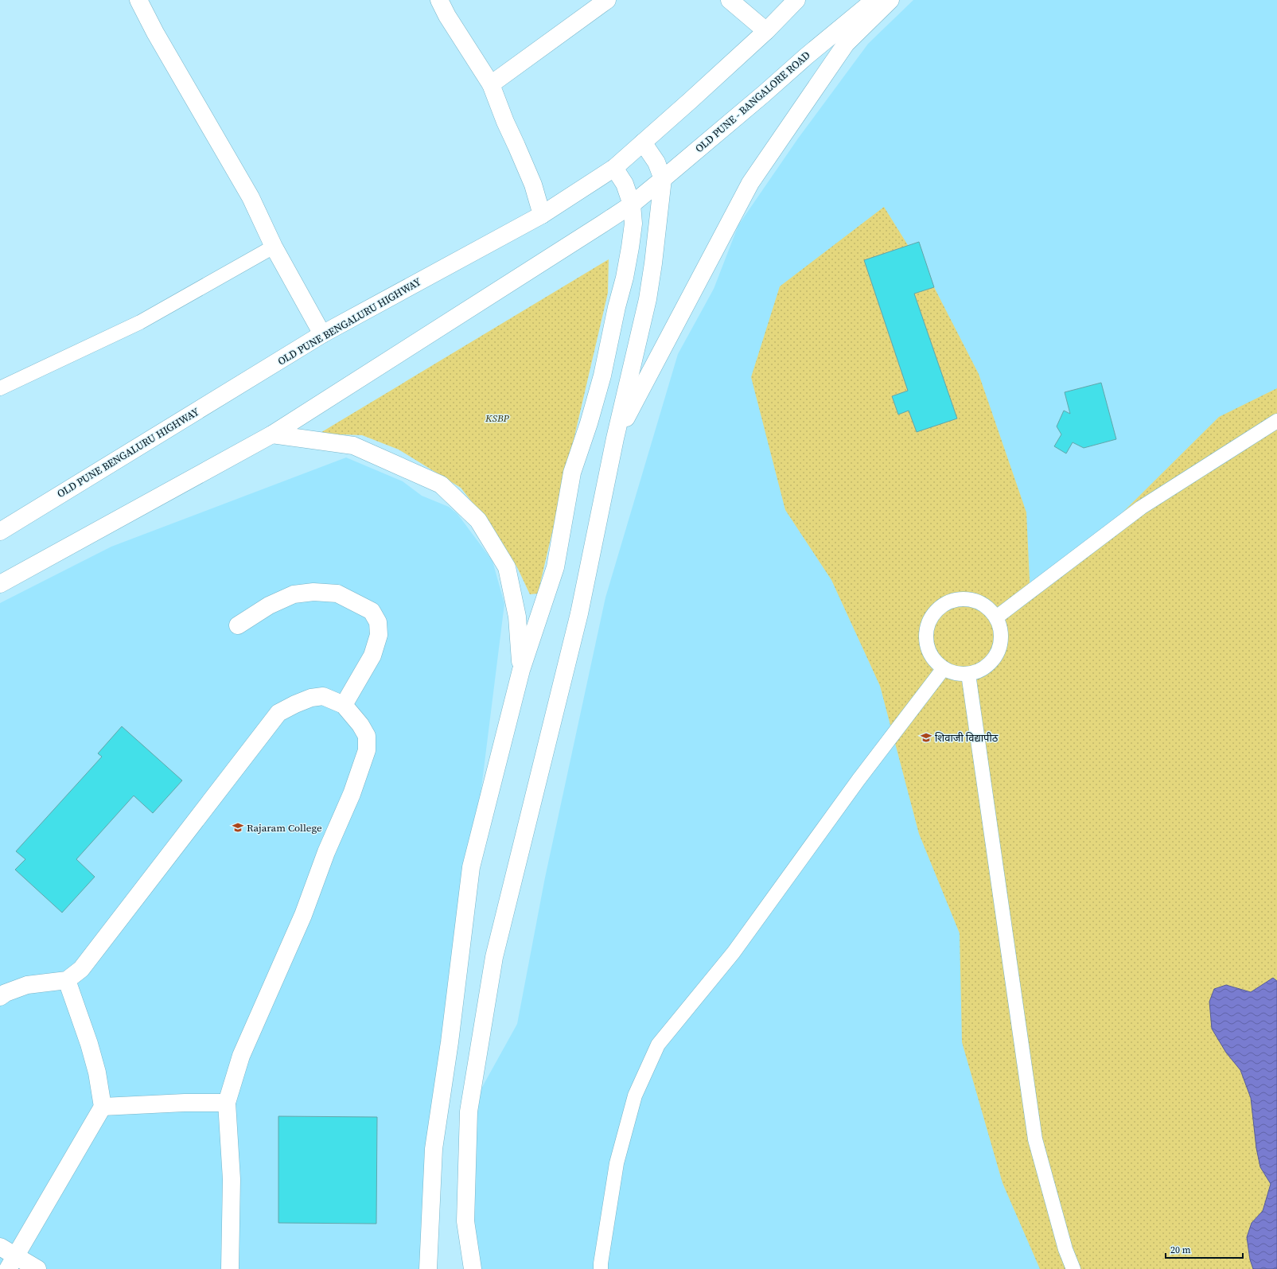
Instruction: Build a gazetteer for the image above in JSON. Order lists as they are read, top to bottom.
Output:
{
  "streets": {
    "main road": ["OLD PUNE - BANGALORE ROAD", "OLD PUNE BENGALURU HIGHWAY"]
  },
  "parks": ["KSBP"],
  "places": {
    "school or university": ["शिवाजी विद्यापीठ", "Rajaram College"]
  },
  "scale_bar": "20 m"
}
